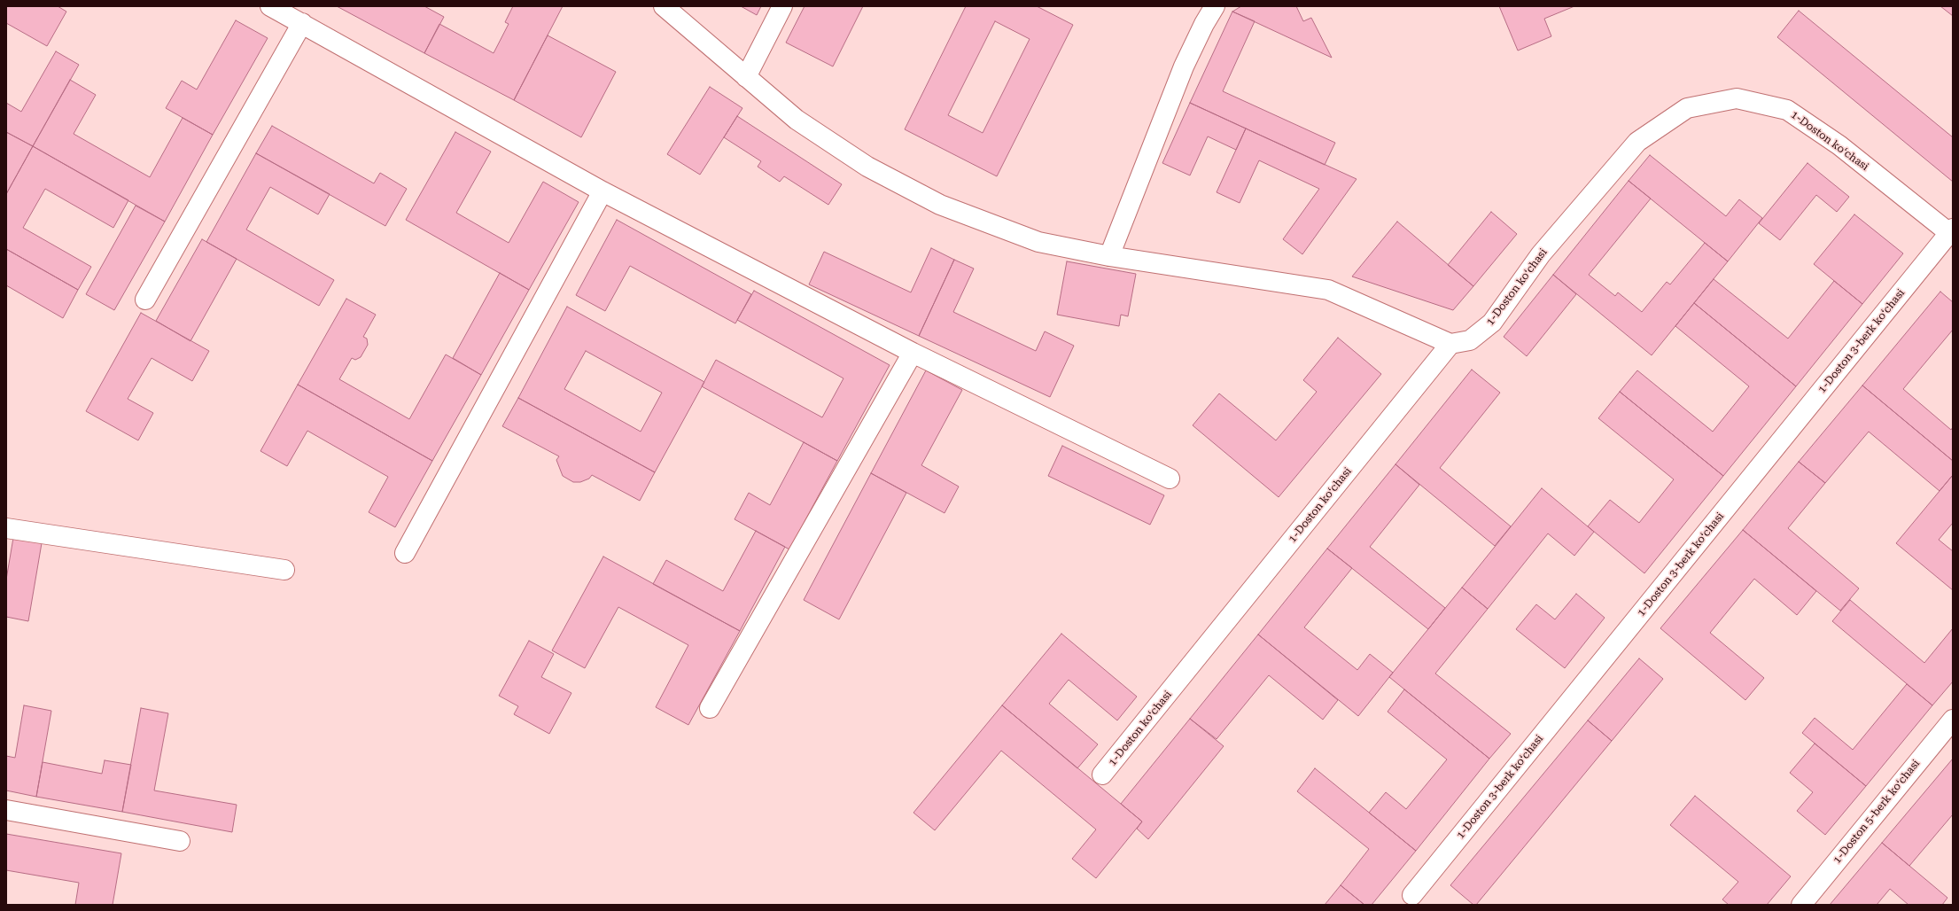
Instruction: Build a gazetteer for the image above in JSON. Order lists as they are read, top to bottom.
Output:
{
  "streets": {
    "street": ["1-Doston koʻchasi", "1-Doston 3-berk koʻchasi", "1-Doston 5-berk koʻchasi"]
  },
  "crossings": [
    ["1-Doston koʻchasi", "1-Doston 3-berk koʻchasi"]
  ]
}
